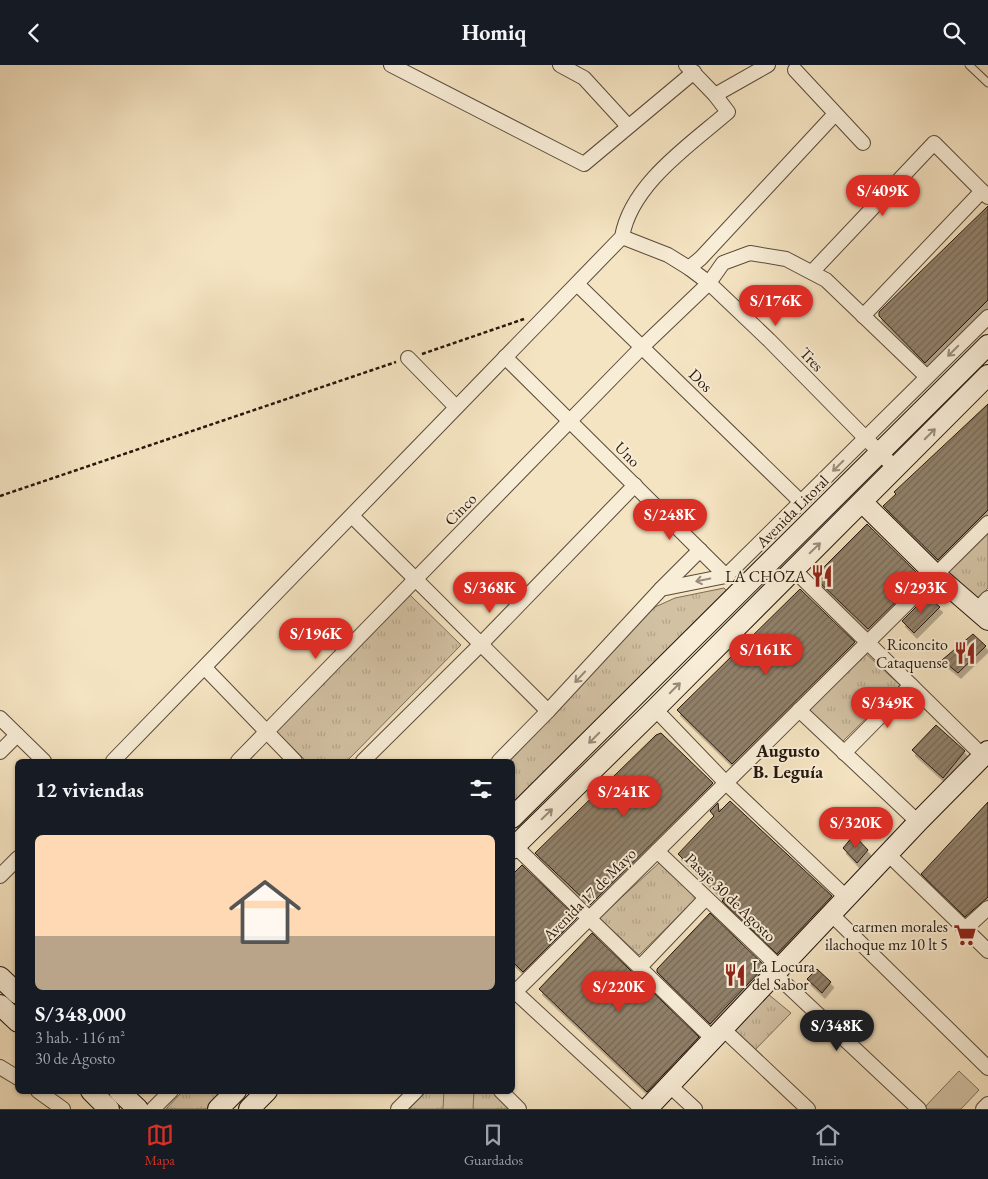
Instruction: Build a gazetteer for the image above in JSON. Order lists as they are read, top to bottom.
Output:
{
  "streets": {
    "main road": ["Avenida Litoral"],
    "street": [
      "Tres",
      "Dos",
      "Uno",
      "Cinco",
      "Avenida 17 de Mayo",
      "Pasaje 30 de Agosto"
    ]
  },
  "crossings": [
    ["Tres", "Cinco"],
    ["Tres", "Avenida Litoral"],
    ["Dos", "Cinco"],
    ["Dos", "Avenida Litoral"],
    ["Uno", "Cinco"],
    ["Uno", "Avenida Litoral"],
    ["Cinco", "Avenida Litoral"],
    ["Avenida 17 de Mayo", "Pasaje 30 de Agosto"]
  ],
  "districts": ["Augusto B. Leguía"],
  "places": {
    "restaurant": ["LA CHOZA", "Riconcito Cataquense", "La Locura del Sabor"],
    "supermarket": ["carmen morales ilachoque mz 10 lt 5"]
  },
  "page": {
    "header": "Homiq",
    "price": [
      "S/409K",
      "S/176K",
      "S/248K",
      "S/368K",
      "S/293K",
      "S/196K",
      "S/161K",
      "S/349K",
      "S/241K",
      "S/320K",
      "S/220K",
      "S/348K"
    ],
    "heading": "12 viviendas",
    "list": [
      {
        "name": "S/348,000",
        "note": "3 hab. · 116 m² · 30 de Agosto"
      }
    ],
    "tabs": ["Mapa", "Guardados", "Inicio"]
  }
}
